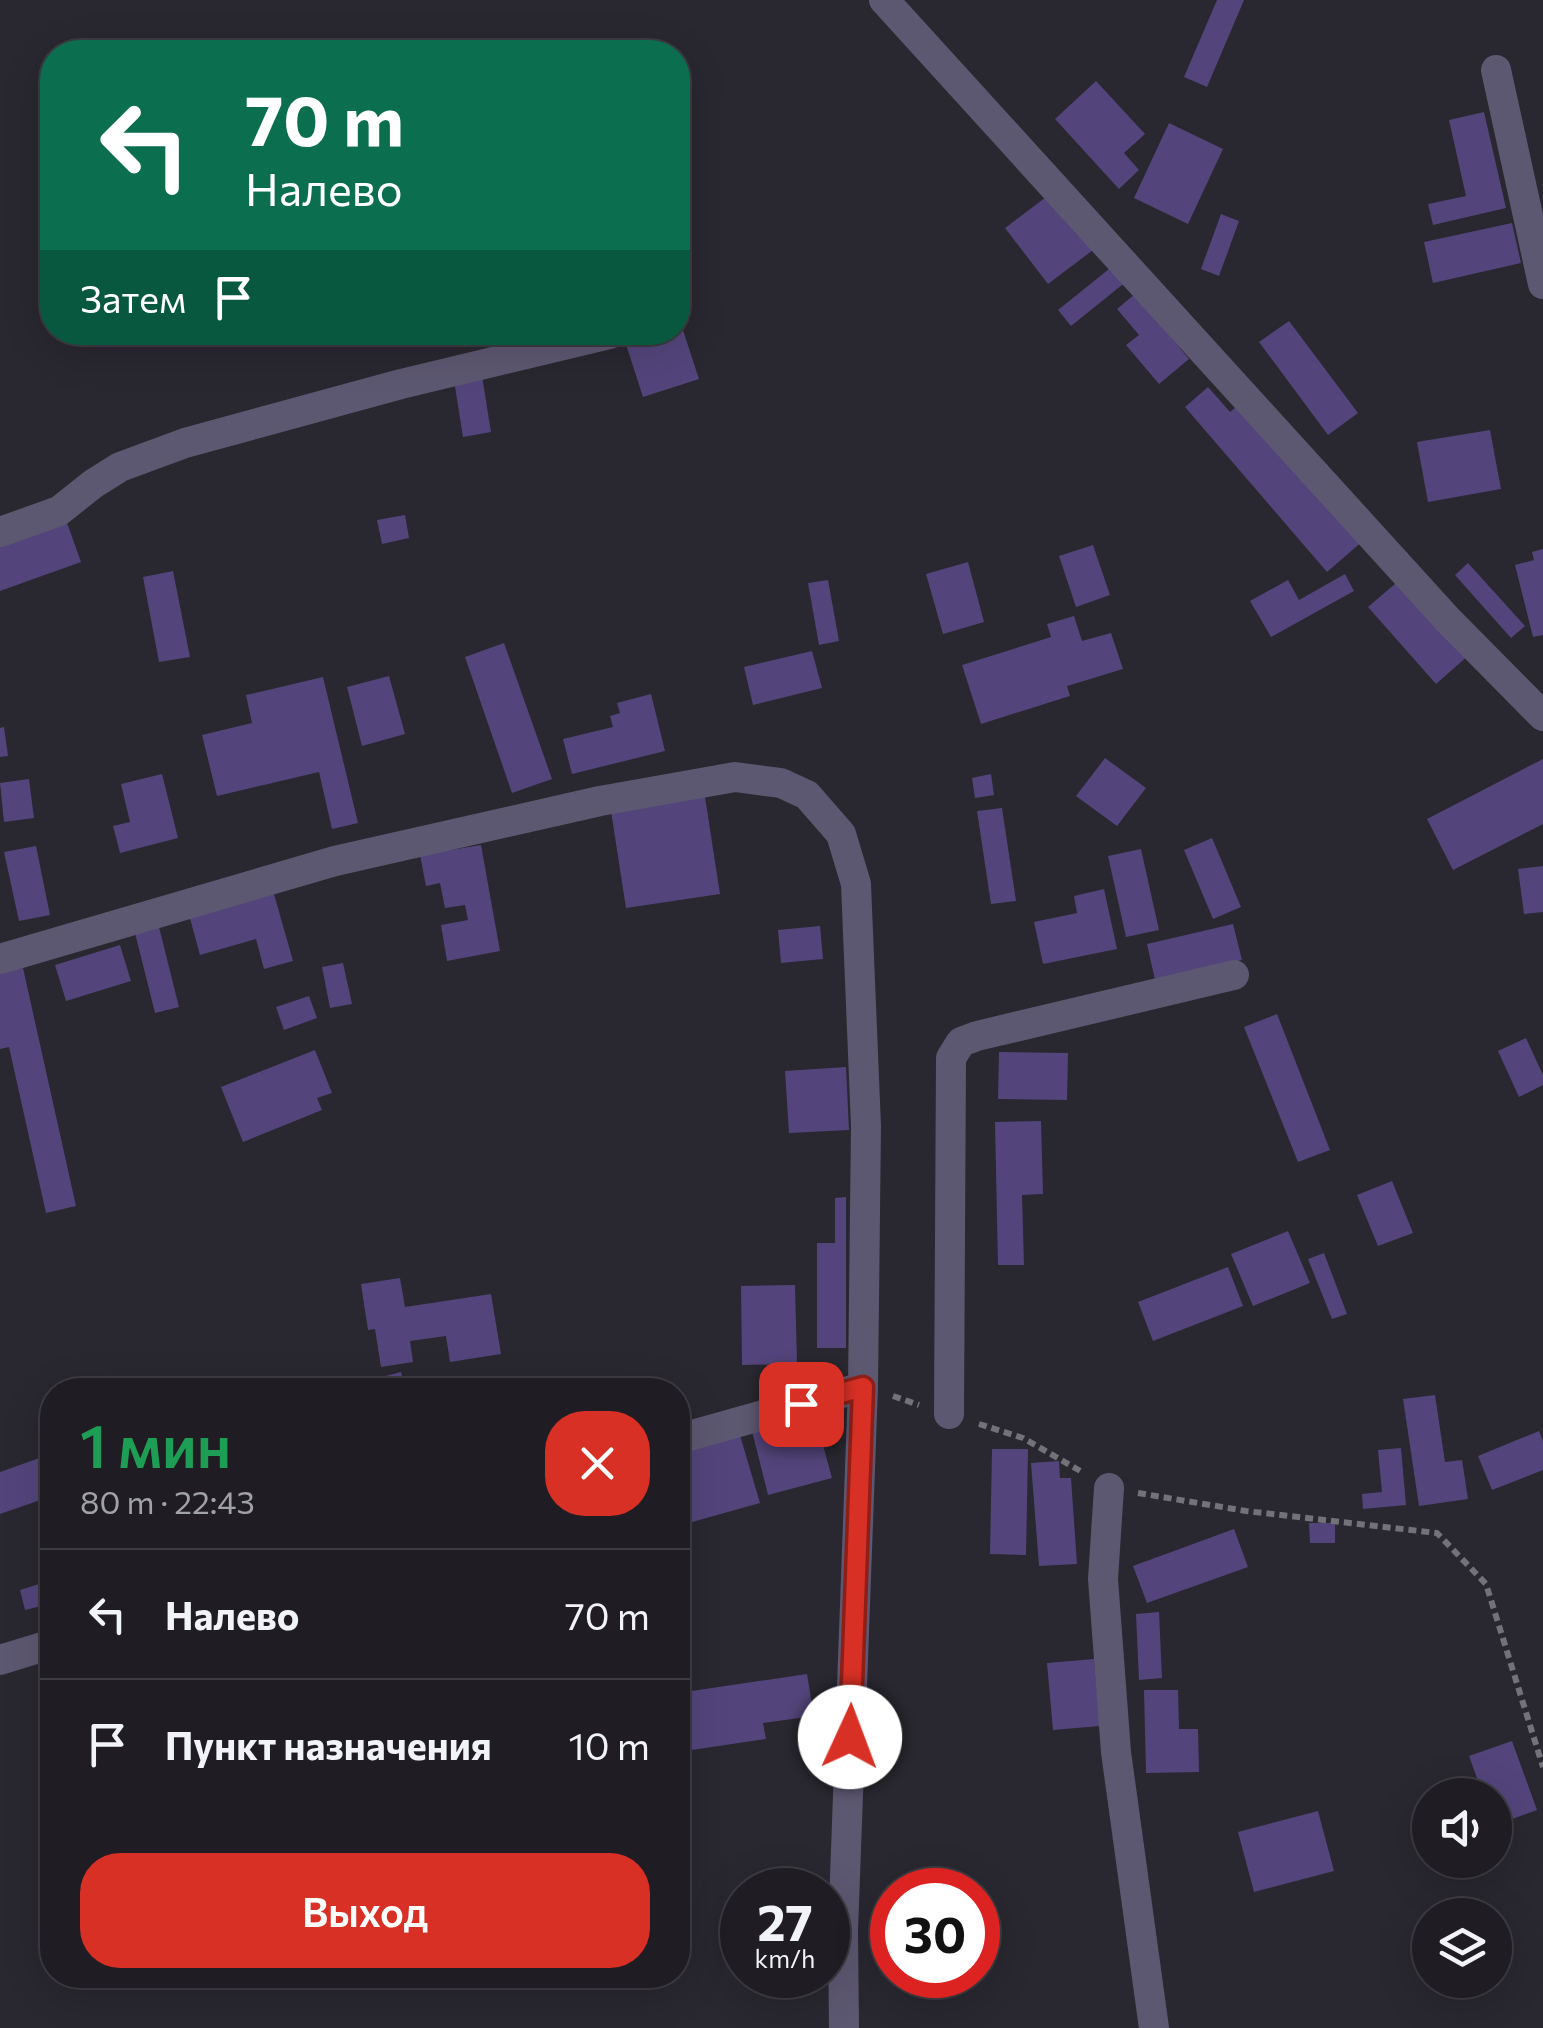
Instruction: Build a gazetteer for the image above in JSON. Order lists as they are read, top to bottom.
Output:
{
  "page": {
    "turn": ["70 m", "Налево"],
    "then": "Затем",
    "heading": ["1 мин", "80 m · 22:43"],
    "list": [
      {
        "name": "Налево",
        "value": "70 m"
      },
      {
        "name": "Пункт назначения",
        "value": "10 m"
      }
    ],
    "buttons": "Выход",
    "speed": "27 km/h",
    "limit": "30"
  }
}
